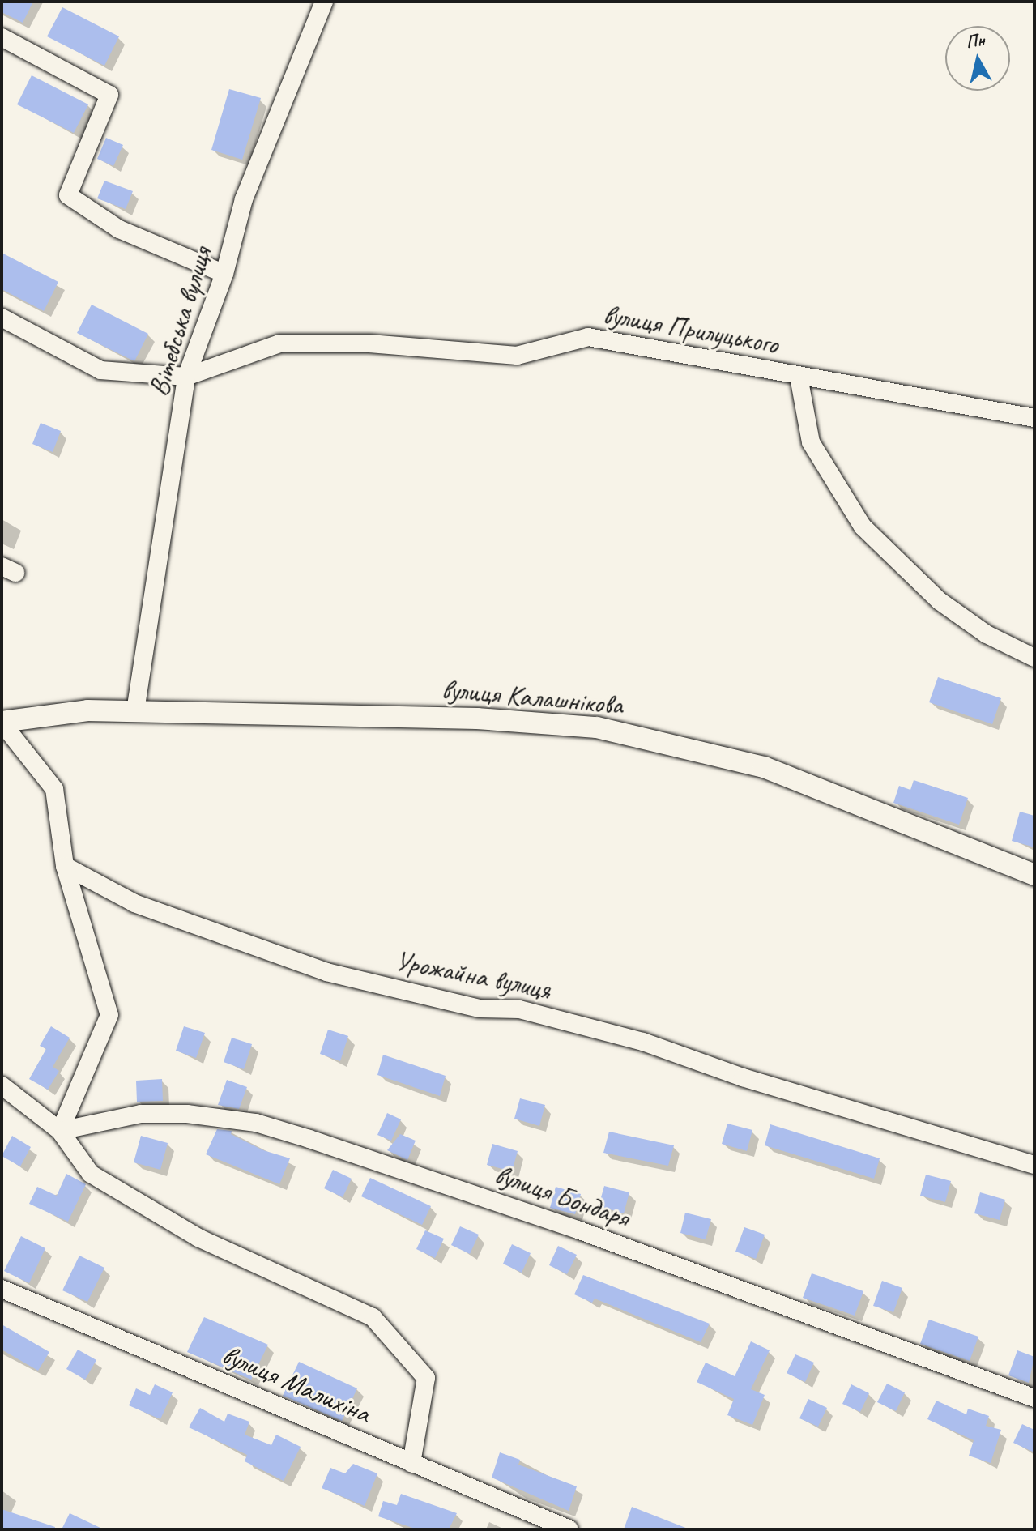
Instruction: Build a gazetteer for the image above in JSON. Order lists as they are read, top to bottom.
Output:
{
  "streets": {
    "street": [
      "Вітебська вулиця",
      "вулиця Прилуцького",
      "вулиця Калашнікова",
      "Урожайна вулиця",
      "вулиця Бондаря",
      "вулиця Малихіна"
    ]
  },
  "crossings": [
    ["Вітебська вулиця", "вулиця Прилуцького"],
    ["Вітебська вулиця", "вулиця Калашнікова"]
  ],
  "north": "top"
}
